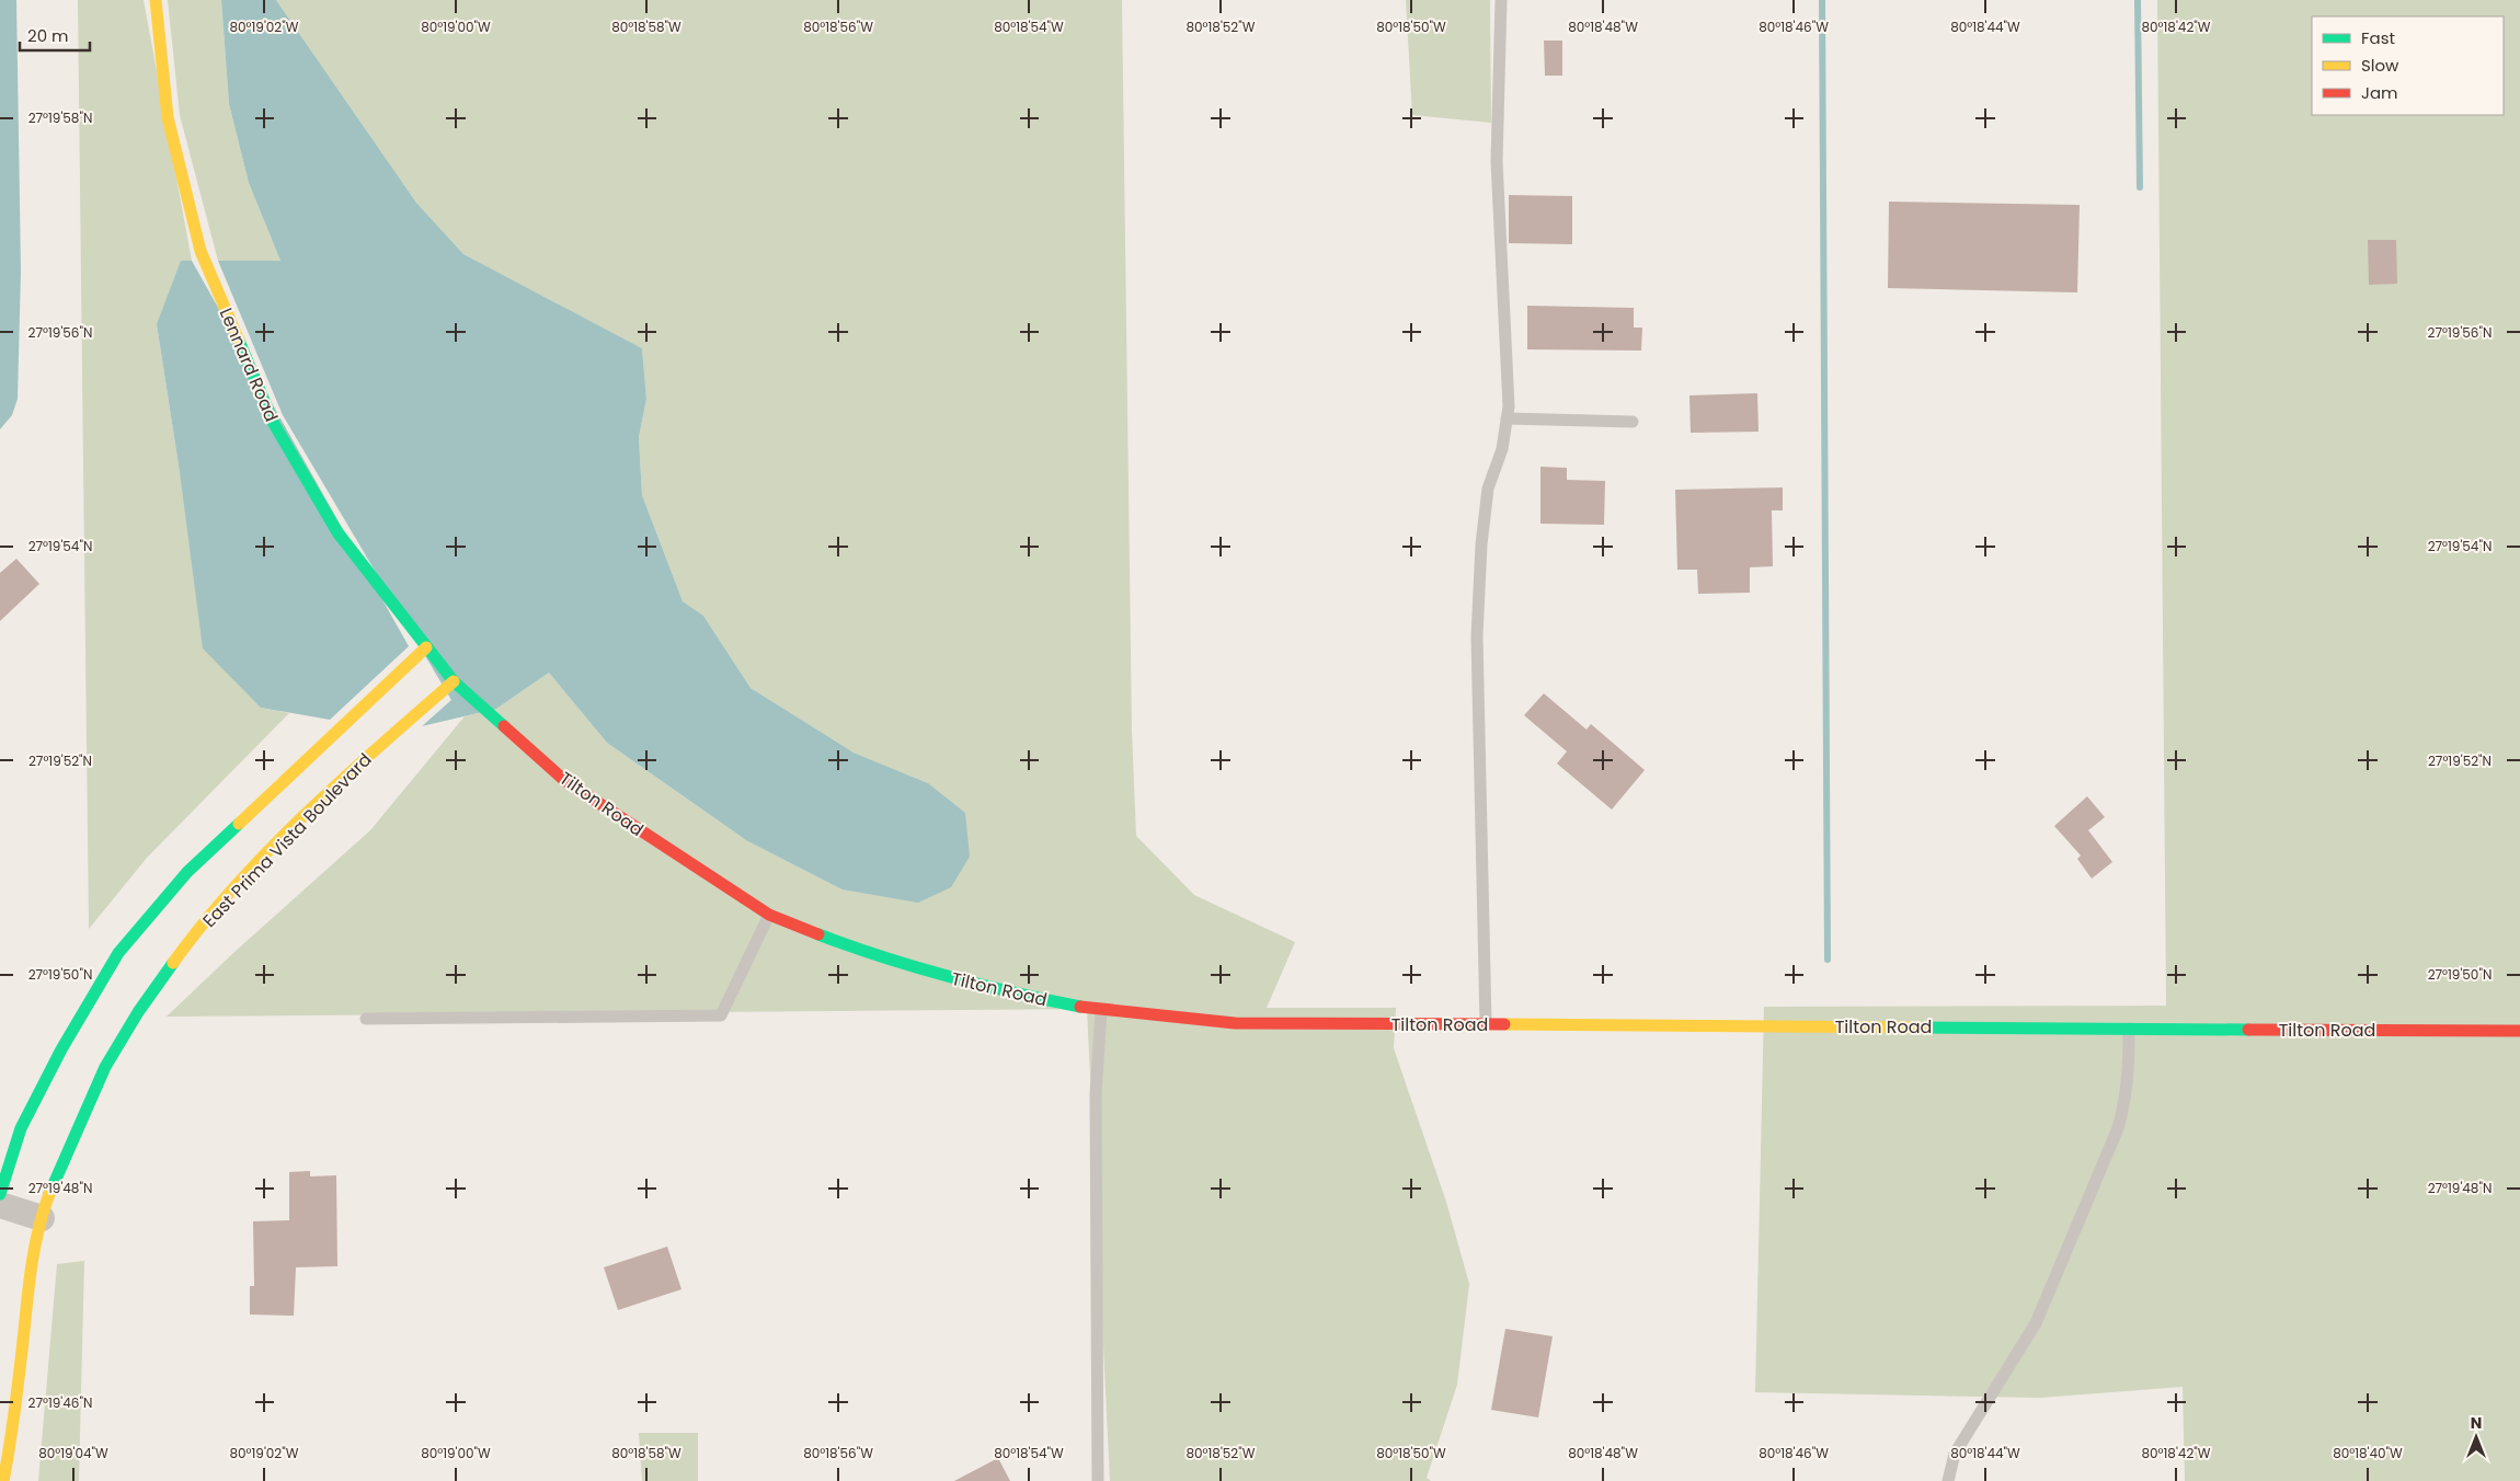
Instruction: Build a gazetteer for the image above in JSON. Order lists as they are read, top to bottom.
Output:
{
  "streets": {
    "street": ["Lennard Road", "Tilton Road", "East Prima Vista Boulevard"]
  },
  "crossings": [
    ["Lennard Road", "Tilton Road"],
    ["Lennard Road", "East Prima Vista Boulevard"],
    ["Tilton Road", "East Prima Vista Boulevard"]
  ],
  "legend": ["Fast", "Slow", "Jam"],
  "scale_bar": "20 m",
  "north": "top",
  "coordinates": [
    "80°19'02\"W",
    "80°19'00\"W",
    "80°18'58\"W",
    "80°18'56\"W",
    "80°18'54\"W",
    "80°18'52\"W",
    "80°18'50\"W",
    "80°18'48\"W",
    "80°18'46\"W",
    "80°18'44\"W",
    "80°18'42\"W",
    "27°19'58\"N",
    "27°19'56\"N",
    "27°19'54\"N",
    "27°19'52\"N",
    "27°19'50\"N",
    "27°19'48\"N",
    "27°19'46\"N",
    "80°19'04\"W",
    "80°18'40\"W"
  ]
}
